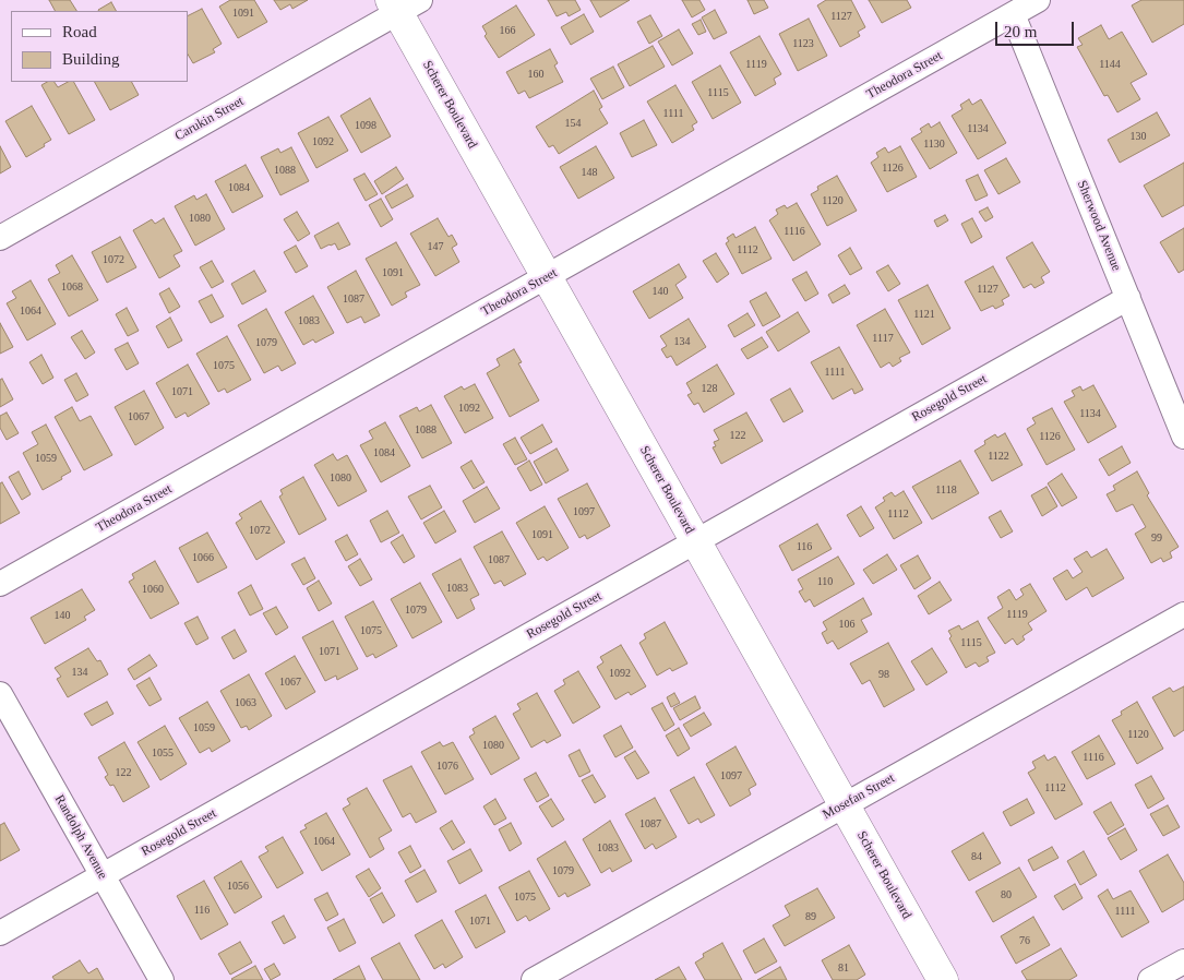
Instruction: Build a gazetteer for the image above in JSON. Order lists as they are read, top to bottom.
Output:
{
  "streets": {
    "street": [
      "Theodora Street",
      "Scherer Boulevard",
      "Carukin Street",
      "Sherwood Avenue",
      "Rosegold Street",
      "Mosefan Street",
      "Randolph Avenue"
    ]
  },
  "crossings": [
    ["Theodora Street", "Scherer Boulevard"],
    ["Theodora Street", "Sherwood Avenue"],
    ["Scherer Boulevard", "Carukin Street"],
    ["Scherer Boulevard", "Rosegold Street"],
    ["Scherer Boulevard", "Mosefan Street"],
    ["Sherwood Avenue", "Rosegold Street"],
    ["Rosegold Street", "Randolph Avenue"]
  ],
  "house_numbers": [
    "1091",
    "1127",
    "166",
    "1123",
    "1119",
    "1144",
    "160",
    "1115",
    "1111",
    "154",
    "1098",
    "1134",
    "130",
    "1092",
    "1130",
    "1126",
    "1088",
    "148",
    "1084",
    "1120",
    "1080",
    "1116",
    "147",
    "1112",
    "1072",
    "1091",
    "1068",
    "1127",
    "140",
    "1087",
    "1064",
    "1121",
    "1083",
    "1117",
    "134",
    "1079",
    "1075",
    "1111",
    "128",
    "1071",
    "1092",
    "1134",
    "1067",
    "1088",
    "122",
    "1126",
    "1084",
    "1122",
    "1059",
    "1080",
    "1118",
    "1097",
    "1112",
    "1072",
    "1091",
    "99",
    "116",
    "1066",
    "1087",
    "110",
    "1083",
    "1060",
    "1079",
    "1119",
    "140",
    "106",
    "1075",
    "1115",
    "1071",
    "134",
    "1092",
    "98",
    "1067",
    "1063",
    "1059",
    "1120",
    "1080",
    "1055",
    "1116",
    "1076",
    "122",
    "1097",
    "1112",
    "1087",
    "1064",
    "1083",
    "84",
    "1079",
    "1056",
    "80",
    "1075",
    "116",
    "1111",
    "89",
    "1071",
    "76",
    "81"
  ],
  "legend": ["Road", "Building"],
  "scale_bar": "20 m"
}
